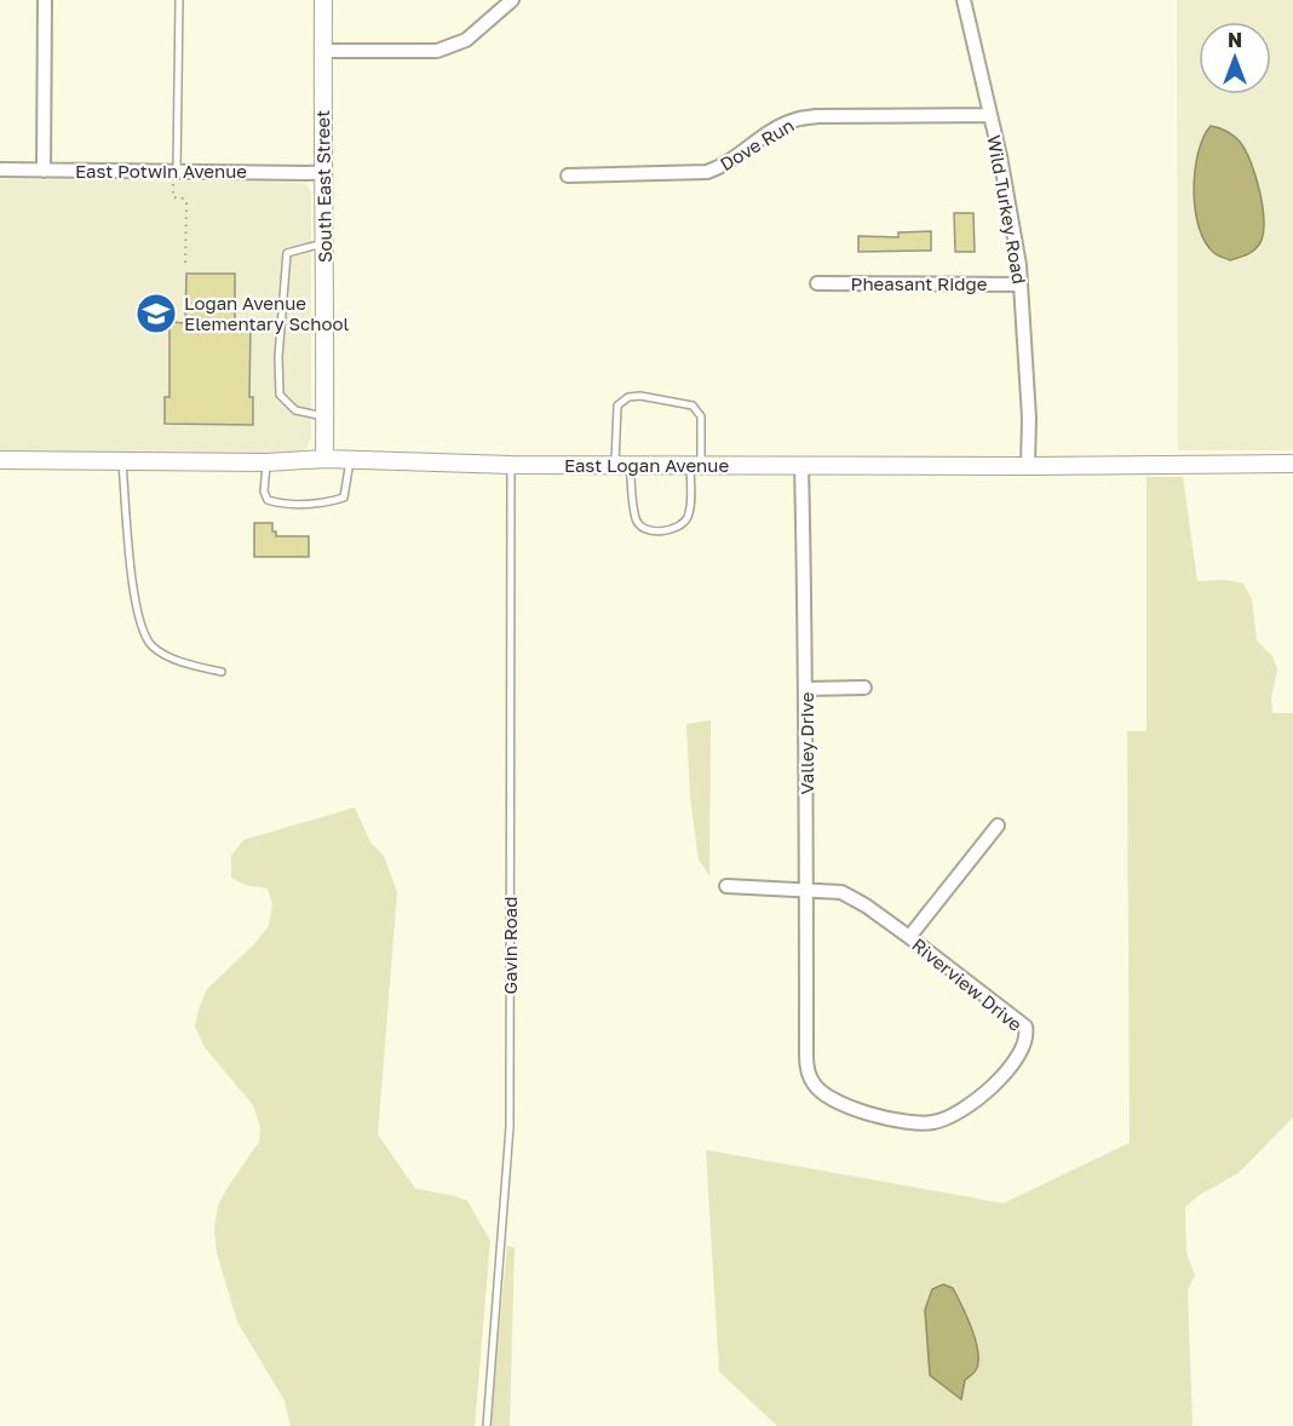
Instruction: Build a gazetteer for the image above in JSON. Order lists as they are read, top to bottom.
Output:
{
  "streets": {
    "street": [
      "Dove Run",
      "East Potwin Avenue",
      "South East Street",
      "Wild Turkey Road",
      "Pheasant Ridge",
      "East Logan Avenue",
      "Valley Drive",
      "Riverview Drive"
    ],
    "lane": ["Gavin Road"]
  },
  "crossings": [
    ["Dove Run", "Wild Turkey Road"],
    ["East Potwin Avenue", "South East Street"],
    ["South East Street", "East Logan Avenue"],
    ["Wild Turkey Road", "Pheasant Ridge"],
    ["Wild Turkey Road", "East Logan Avenue"],
    ["East Logan Avenue", "Valley Drive"],
    ["East Logan Avenue", "Gavin Road"],
    ["Valley Drive", "Riverview Drive"]
  ],
  "places": {
    "school or university": ["Logan Avenue Elementary School"]
  },
  "north": "top"
}
